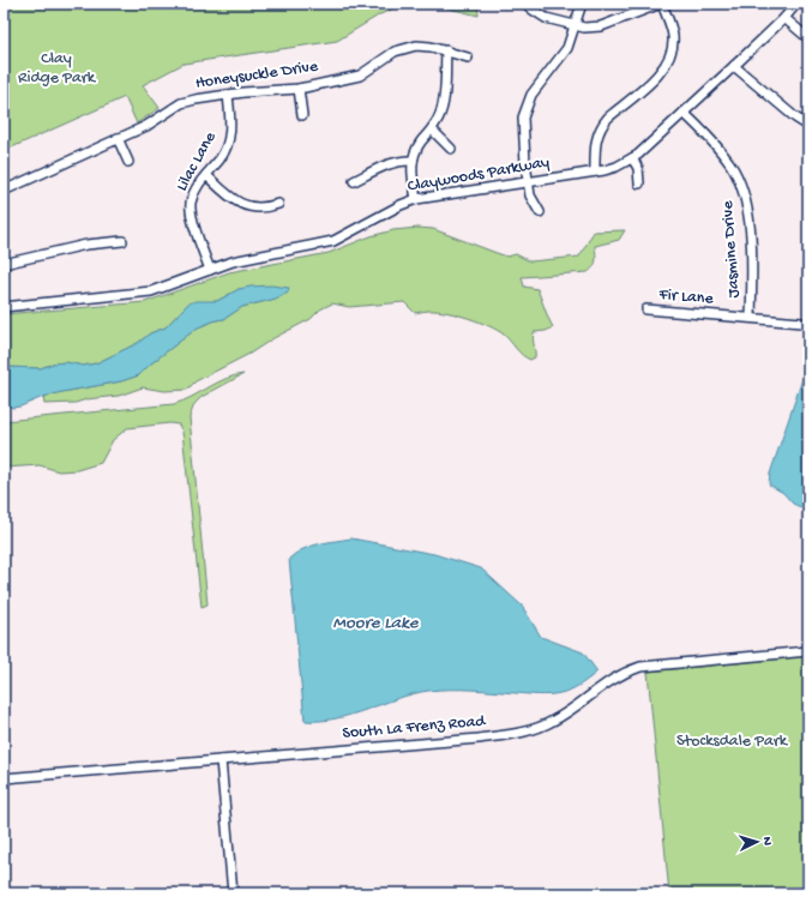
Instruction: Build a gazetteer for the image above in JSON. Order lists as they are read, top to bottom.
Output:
{
  "streets": {
    "street": [
      "Honeysuckle Drive",
      "Lilac Lane",
      "Claywoods Parkway",
      "Jasmine Drive",
      "Fir Lane",
      "South La Frenz Road"
    ]
  },
  "crossings": [
    ["Honeysuckle Drive", "Lilac Lane"],
    ["Lilac Lane", "Claywoods Parkway"],
    ["Claywoods Parkway", "Jasmine Drive"],
    ["Jasmine Drive", "Fir Lane"]
  ],
  "water": ["Moore Lake"],
  "parks": ["Clay Ridge Park", "Stocksdale Park"],
  "north": "right"
}
